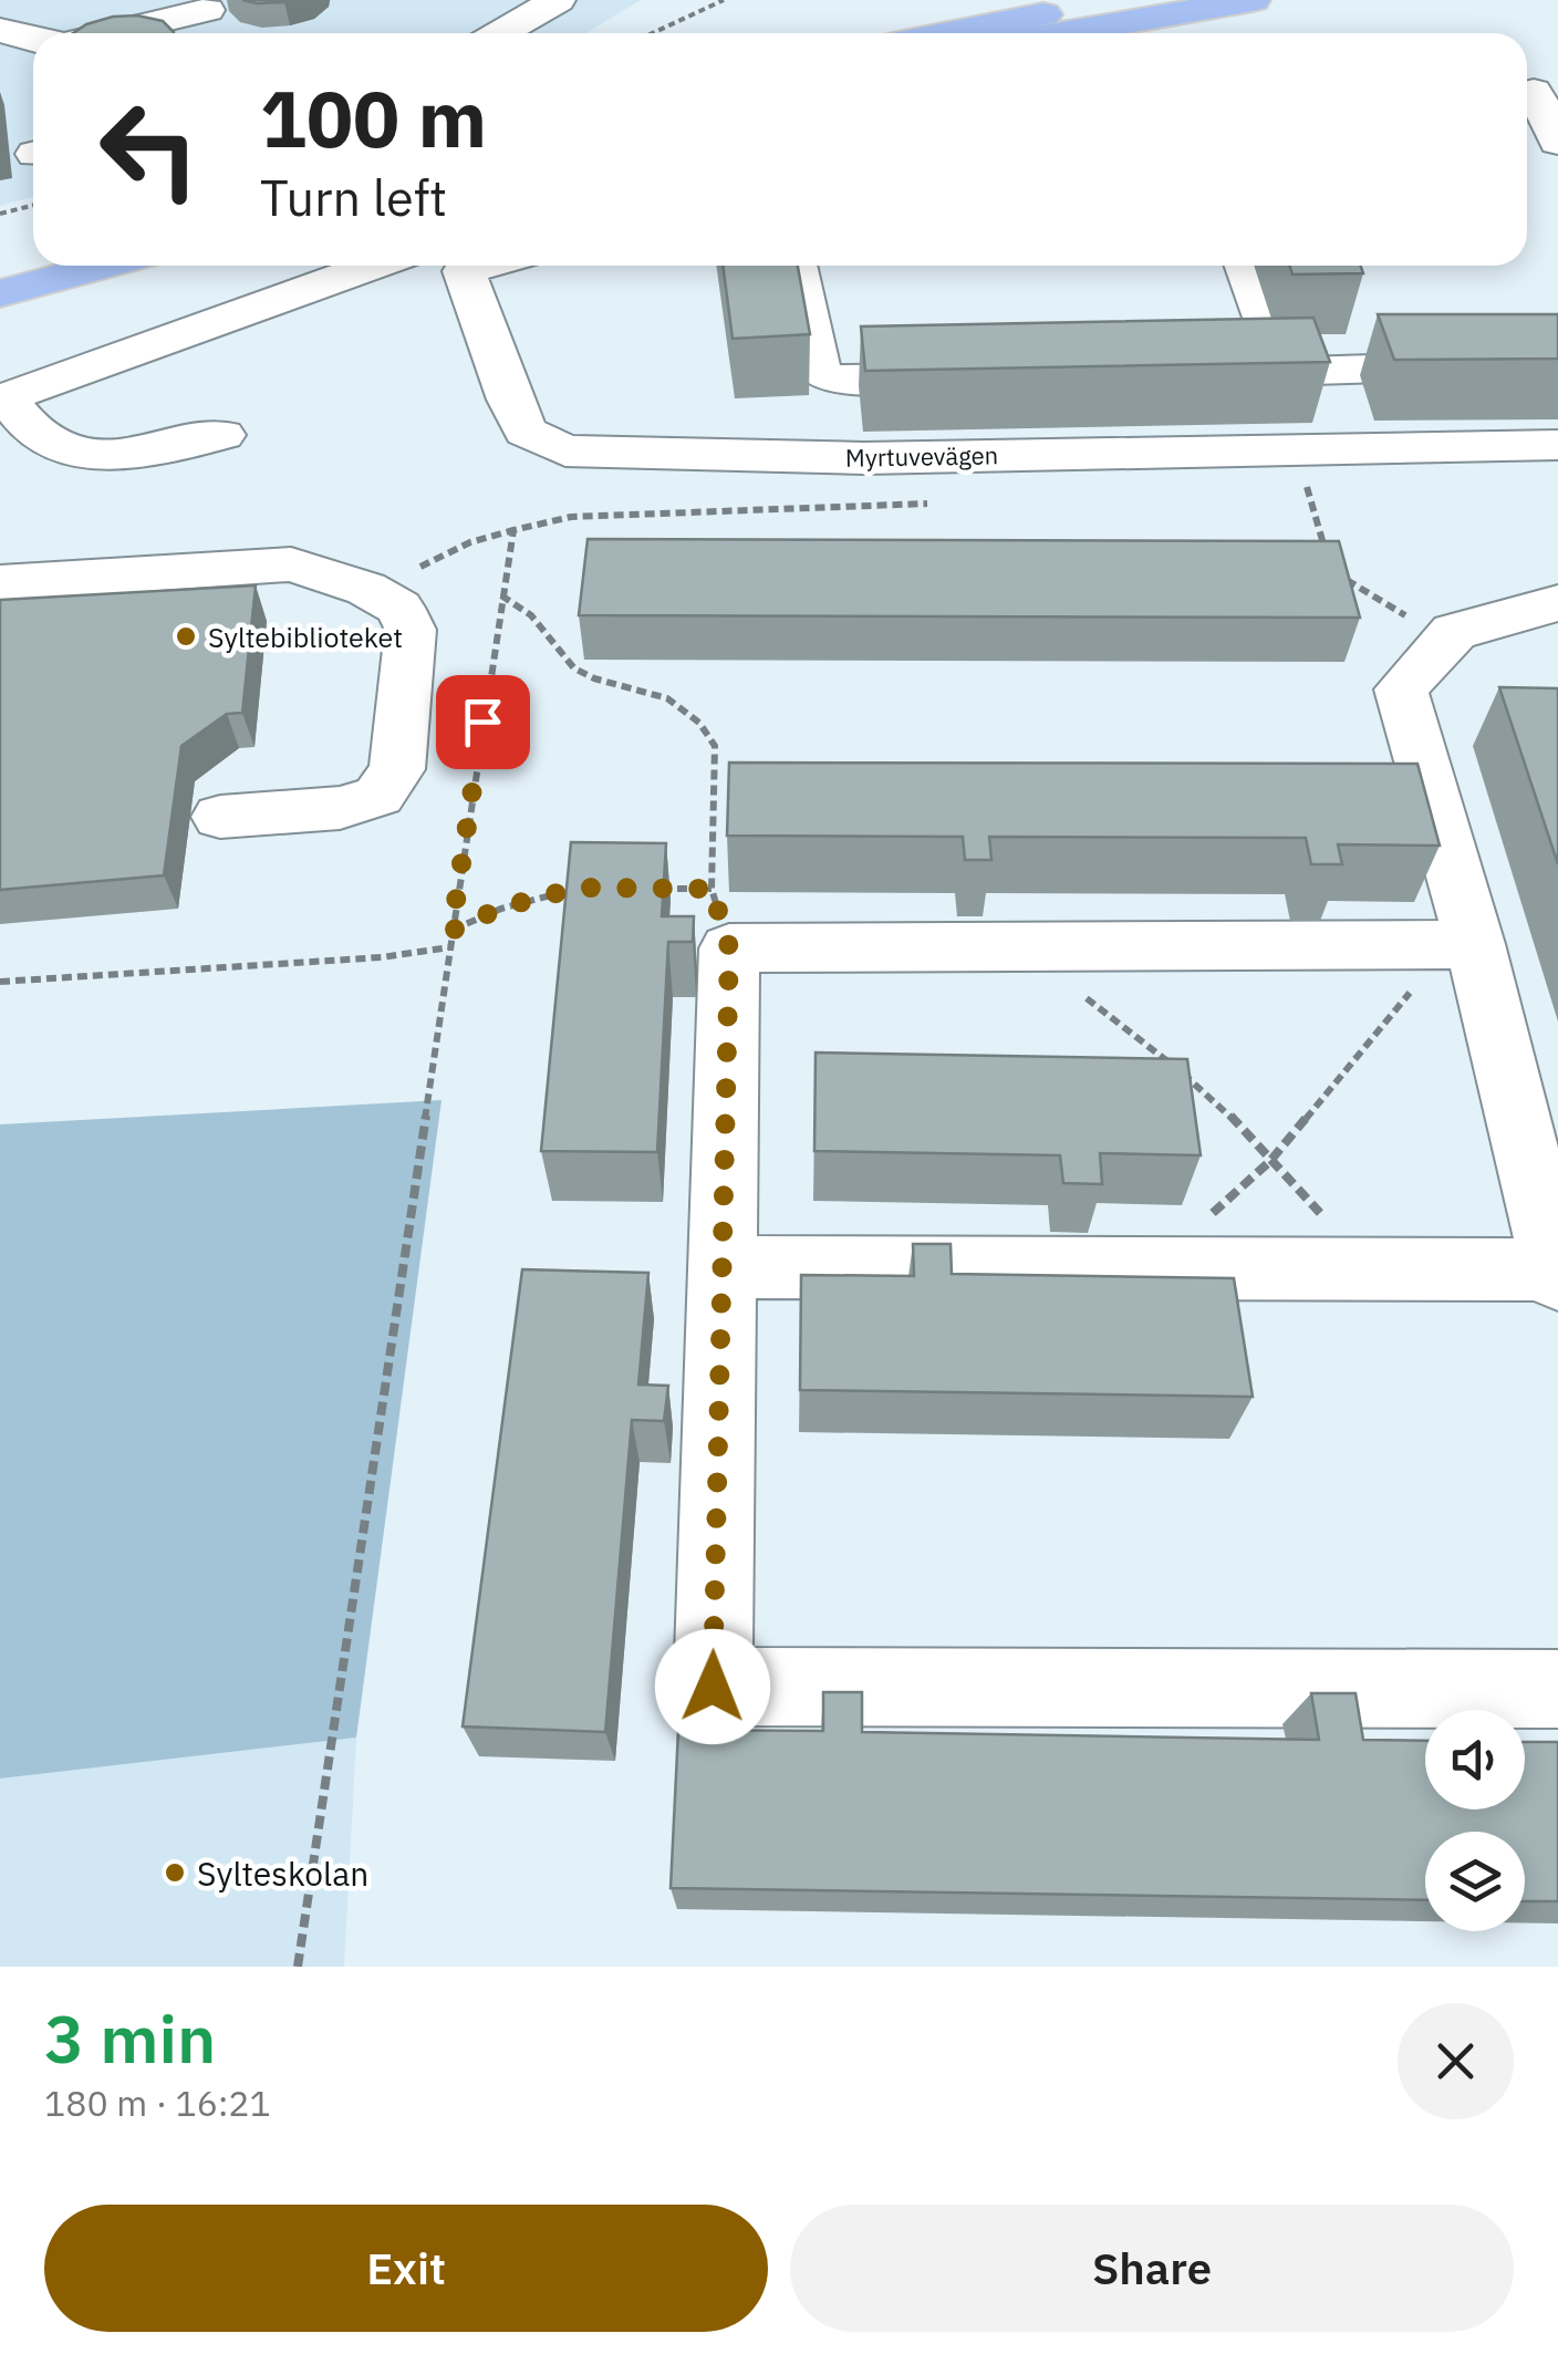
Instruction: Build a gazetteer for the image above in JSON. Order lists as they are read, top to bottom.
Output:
{
  "streets": {
    "street": ["Myrtuvevägen"]
  },
  "places": ["Syltebiblioteket", "Sylteskolan"],
  "page": {
    "turn": ["100 m", "Turn left"],
    "heading": ["3 min", "180 m · 16:21"],
    "buttons": ["Exit", "Share"]
  }
}
